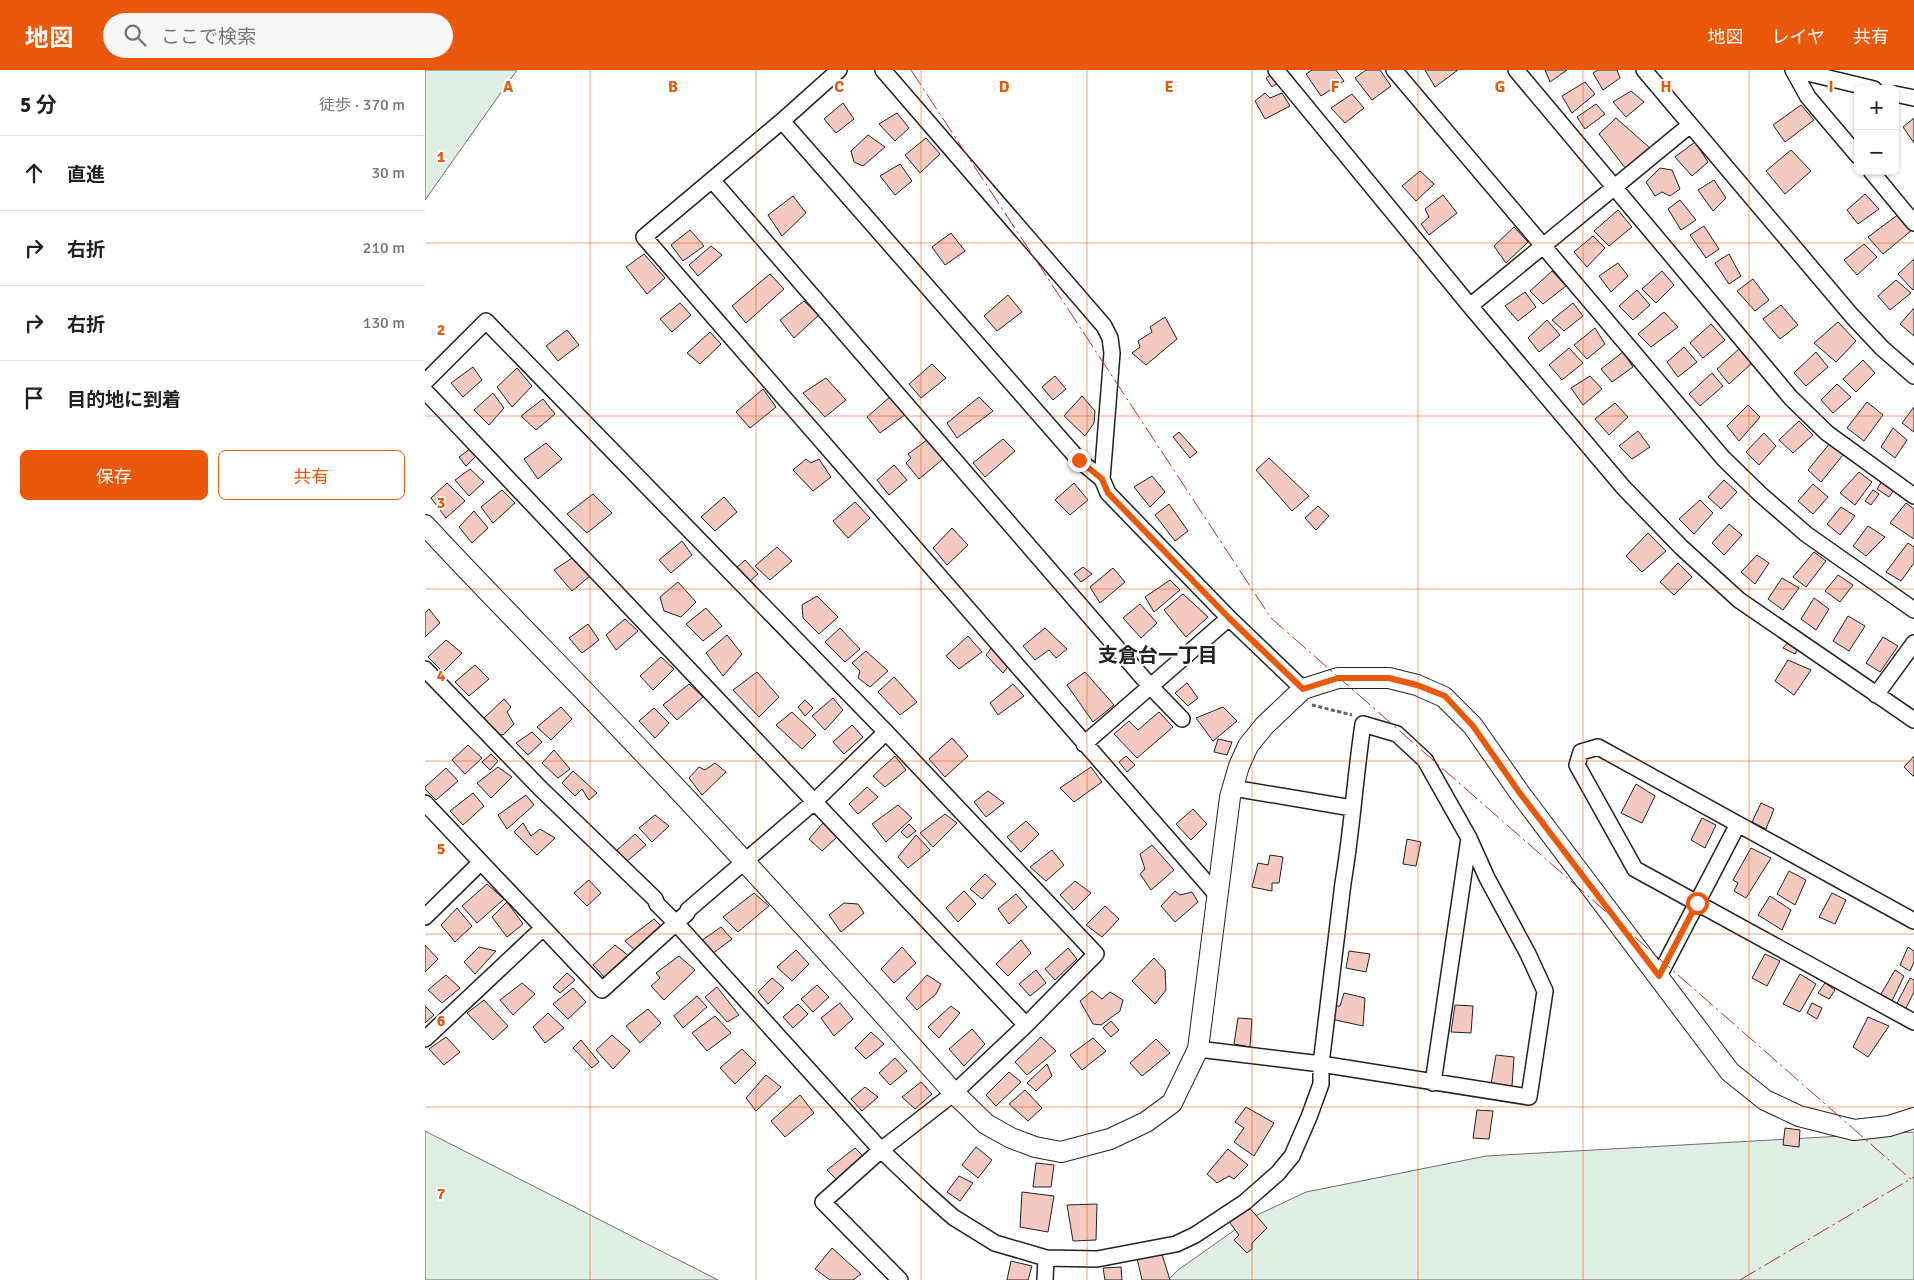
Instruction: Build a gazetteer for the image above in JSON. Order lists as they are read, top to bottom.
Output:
{
  "districts": ["支倉台一丁目"],
  "page": {
    "header": "地図",
    "search": "ここで検索",
    "nav": ["地図", "レイヤ", "共有"],
    "heading": ["5 分", "徒歩 · 370 m"],
    "map_buttons": ["+", "−"],
    "list": [
      ["直進", "30 m"],
      ["右折", "210 m"],
      ["右折", "130 m"],
      "目的地に到着"
    ],
    "buttons": ["保存", "共有"]
  },
  "grid": {
    "columns": [
      "A",
      "B",
      "C",
      "D",
      "E",
      "F",
      "G",
      "H",
      "I"
    ],
    "rows": [
      "1",
      "2",
      "3",
      "4",
      "5",
      "6",
      "7"
    ]
  }
}
